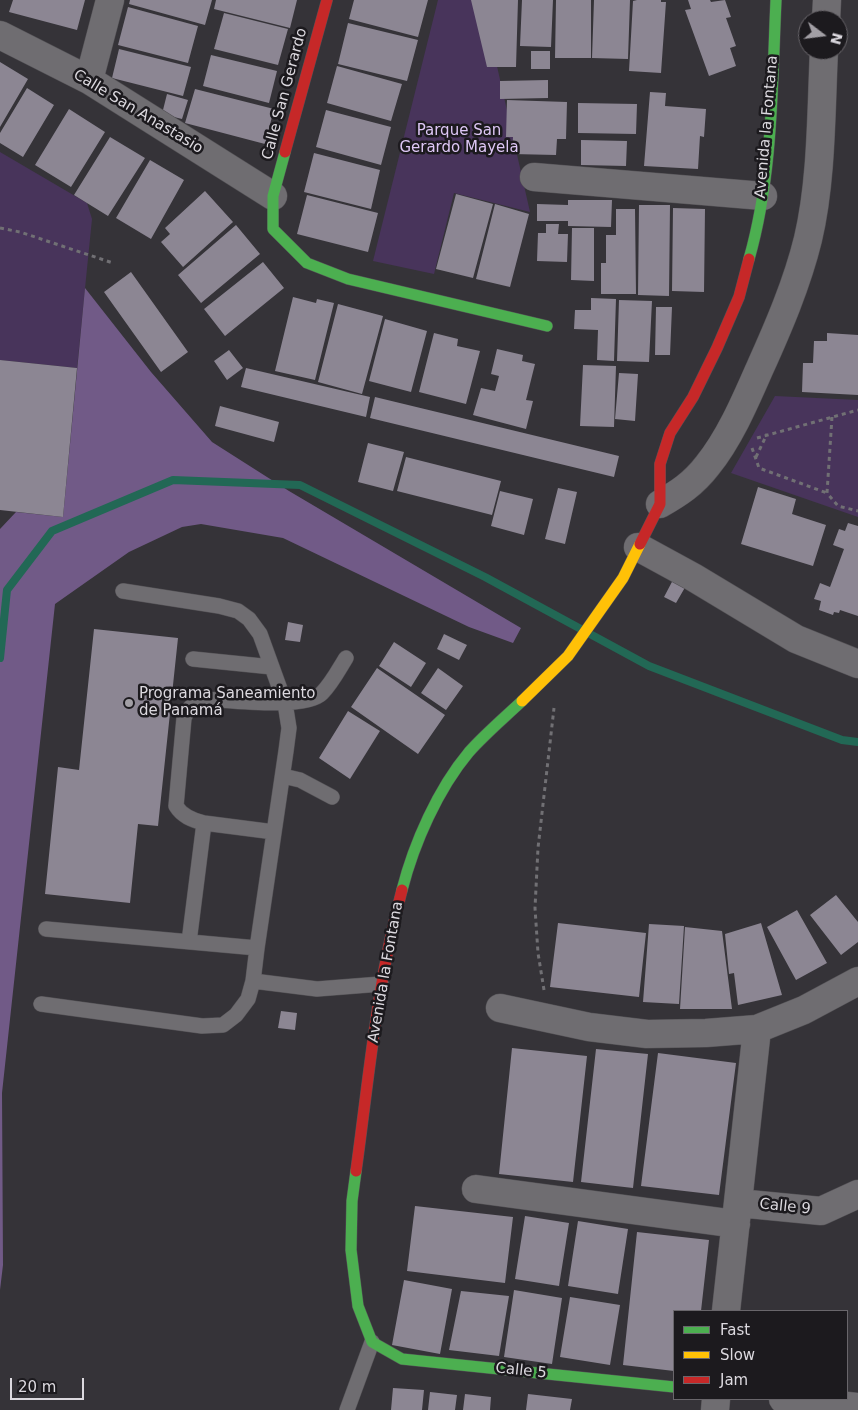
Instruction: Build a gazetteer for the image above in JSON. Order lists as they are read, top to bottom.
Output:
{
  "streets": {
    "street": [
      "Calle San Gerardo",
      "Calle San Anastasio",
      "Avenida la Fontana",
      "Calle 9",
      "Calle 5"
    ]
  },
  "crossings": [
    ["Calle San Gerardo", "Calle San Anastasio"],
    ["Avenida la Fontana", "Calle 5"]
  ],
  "parks": ["Parque San Gerardo Mayela"],
  "places": ["Programa Saneamiento de Panamá"],
  "legend": ["Fast", "Slow", "Jam"],
  "scale_bar": "20 m",
  "north": "right"
}
